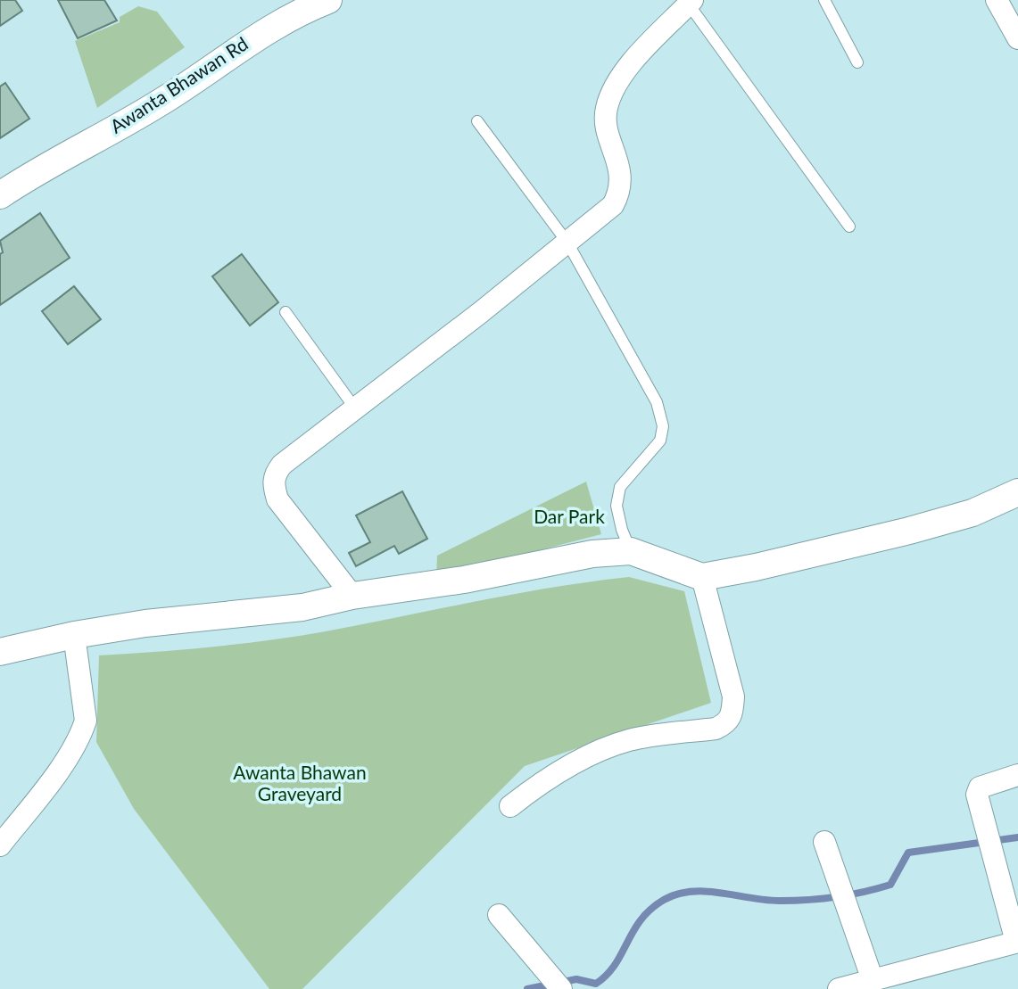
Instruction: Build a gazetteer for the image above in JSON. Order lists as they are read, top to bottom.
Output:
{
  "streets": {
    "street": ["Awanta Bhawan Rd"]
  },
  "parks": ["Dar Park", "Awanta Bhawan Graveyard"]
}
